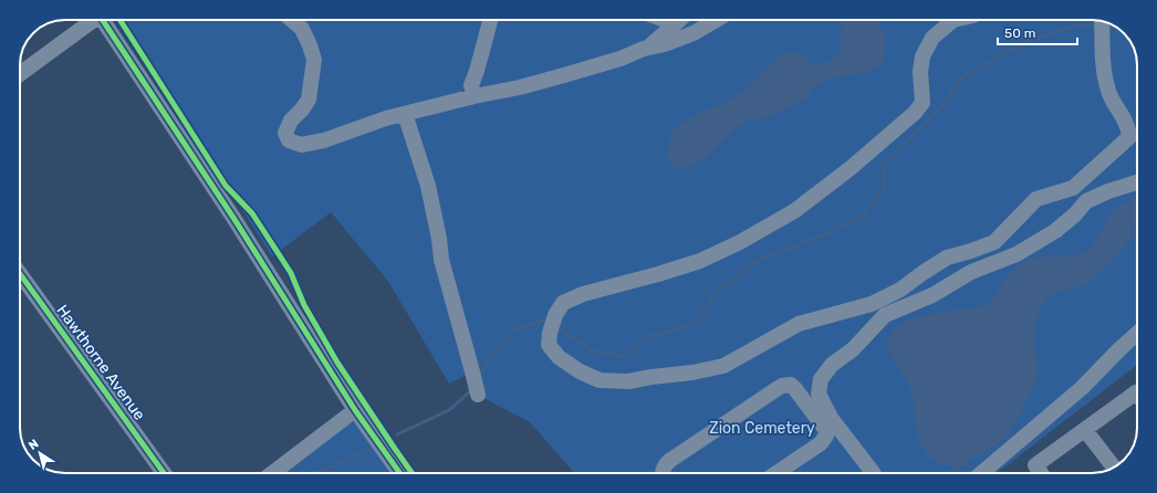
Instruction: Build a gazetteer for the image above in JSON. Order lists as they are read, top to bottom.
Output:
{
  "streets": {
    "street": ["Hawthorne Avenue"]
  },
  "parks": ["Zion Cemetery"],
  "scale_bar": "50 m",
  "north": "top left"
}
